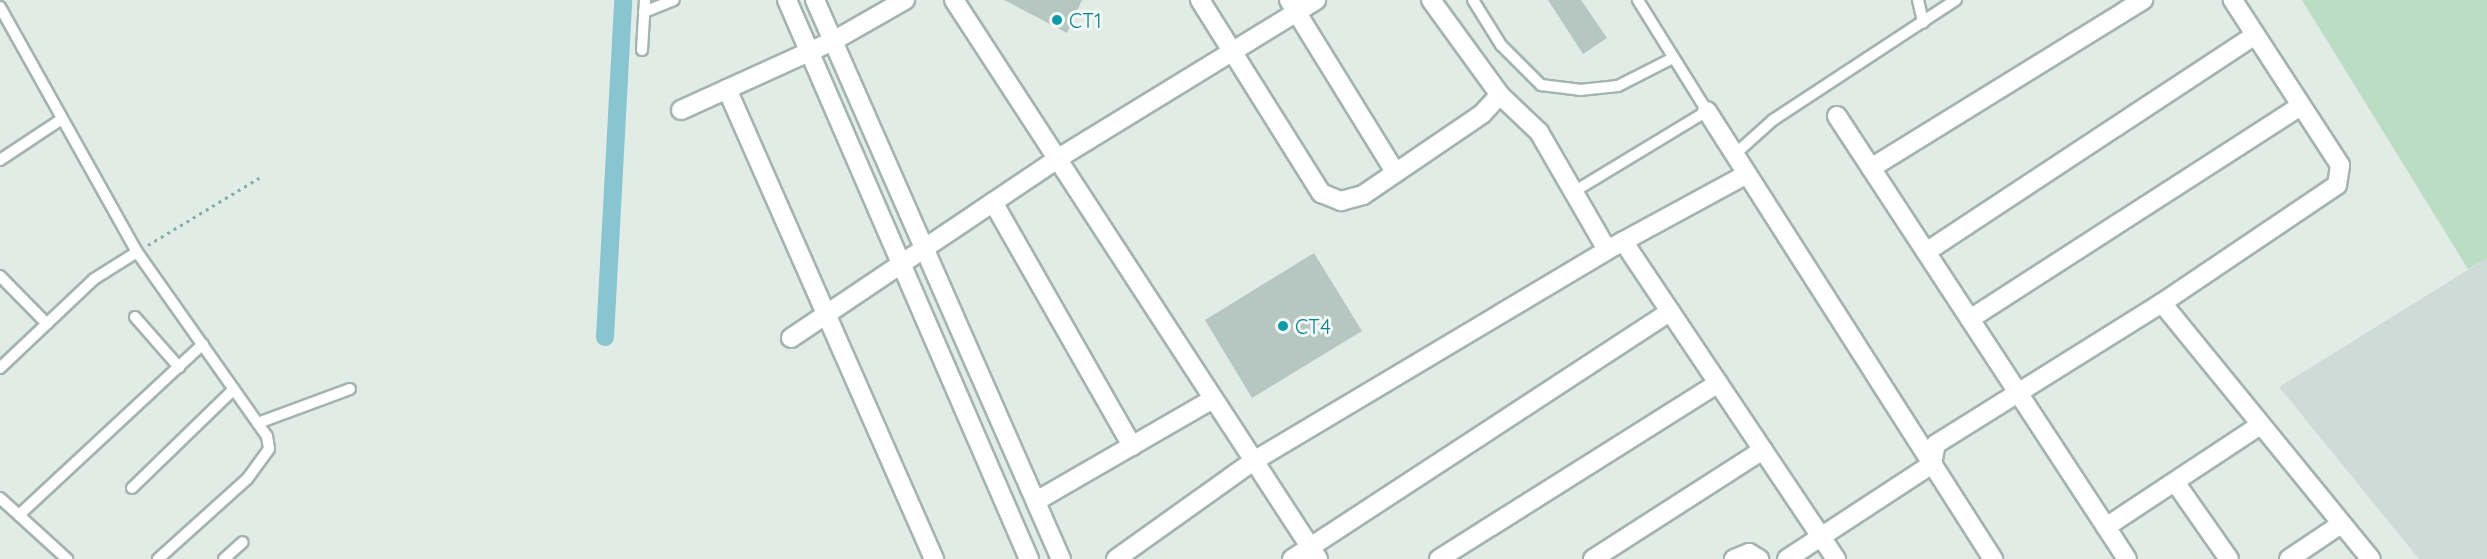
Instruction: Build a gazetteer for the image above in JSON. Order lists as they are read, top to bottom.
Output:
{
  "places": ["CT1", "CT4"]
}
